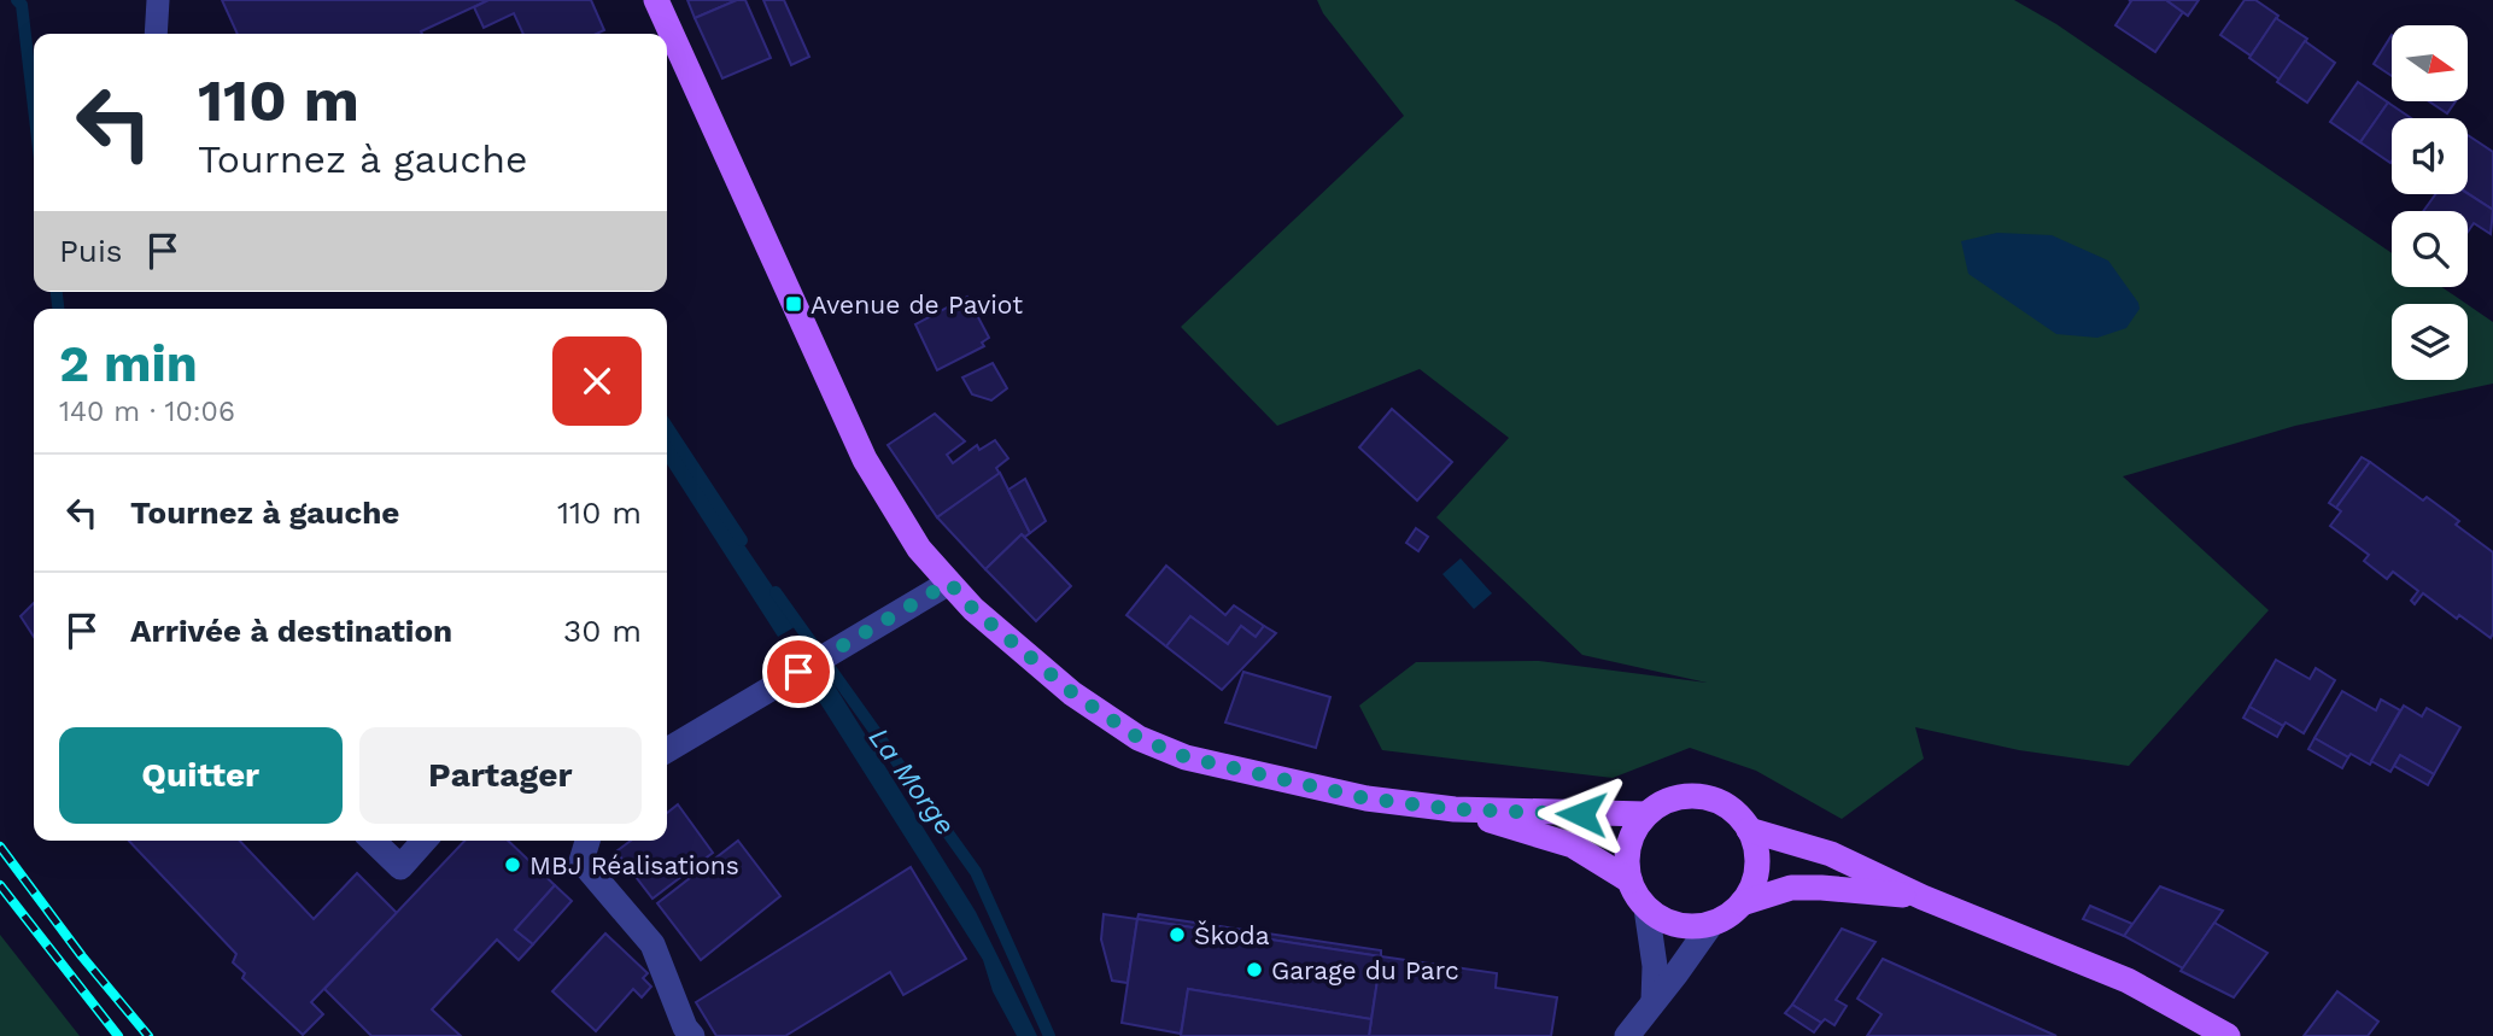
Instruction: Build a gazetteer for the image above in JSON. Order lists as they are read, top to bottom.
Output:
{
  "water": ["La Morge"],
  "places": {
    "transit": ["Avenue de Paviot"],
    "other": ["MBJ Réalisations", "Škoda", "Garage du Parc"]
  },
  "north": "right",
  "page": {
    "turn": ["110 m", "Tournez à gauche"],
    "then": "Puis",
    "heading": ["2 min", "140 m · 10:06"],
    "list": [
      {
        "name": "Tournez à gauche",
        "value": "110 m"
      },
      {
        "name": "Arrivée à destination",
        "value": "30 m"
      }
    ],
    "buttons": ["Quitter", "Partager"]
  }
}
